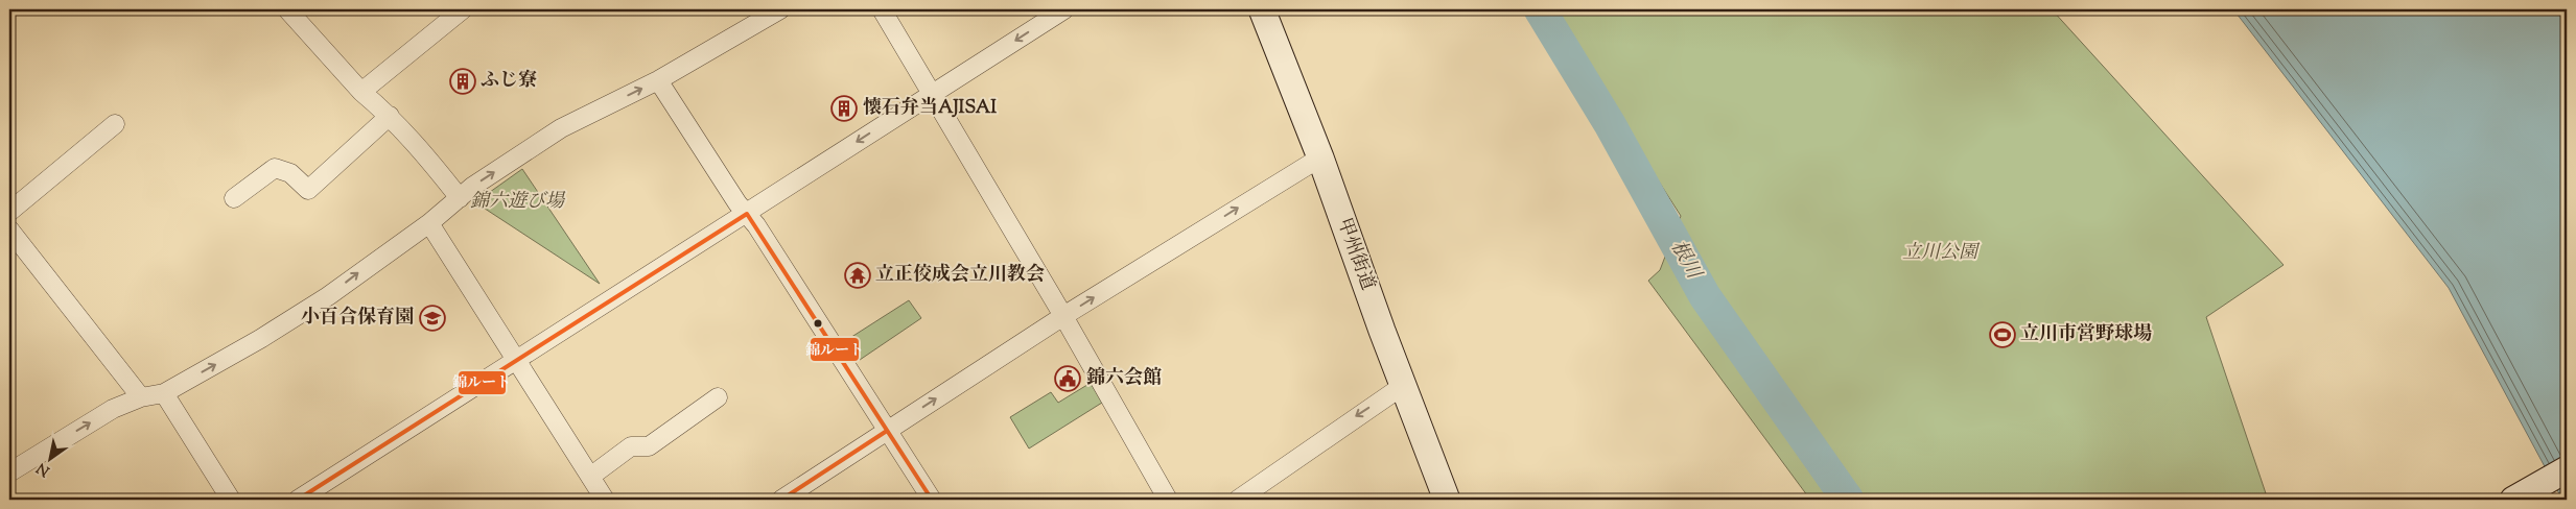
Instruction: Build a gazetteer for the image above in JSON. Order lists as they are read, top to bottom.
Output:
{
  "streets": {
    "main road": ["甲州街道"]
  },
  "water": ["根川"],
  "parks": ["錦六遊び場", "立川公園"],
  "places": {
    "building": ["ふじ寮", "懐石弁当AJISAI"],
    "temple": ["立正佼成会立川教会"],
    "school or university": ["小百合保育園"],
    "sports": ["立川市営野球場"],
    "public building": ["錦六会館"]
  },
  "lines": ["transit line 錦ルート"],
  "north": "bottom left"
}
